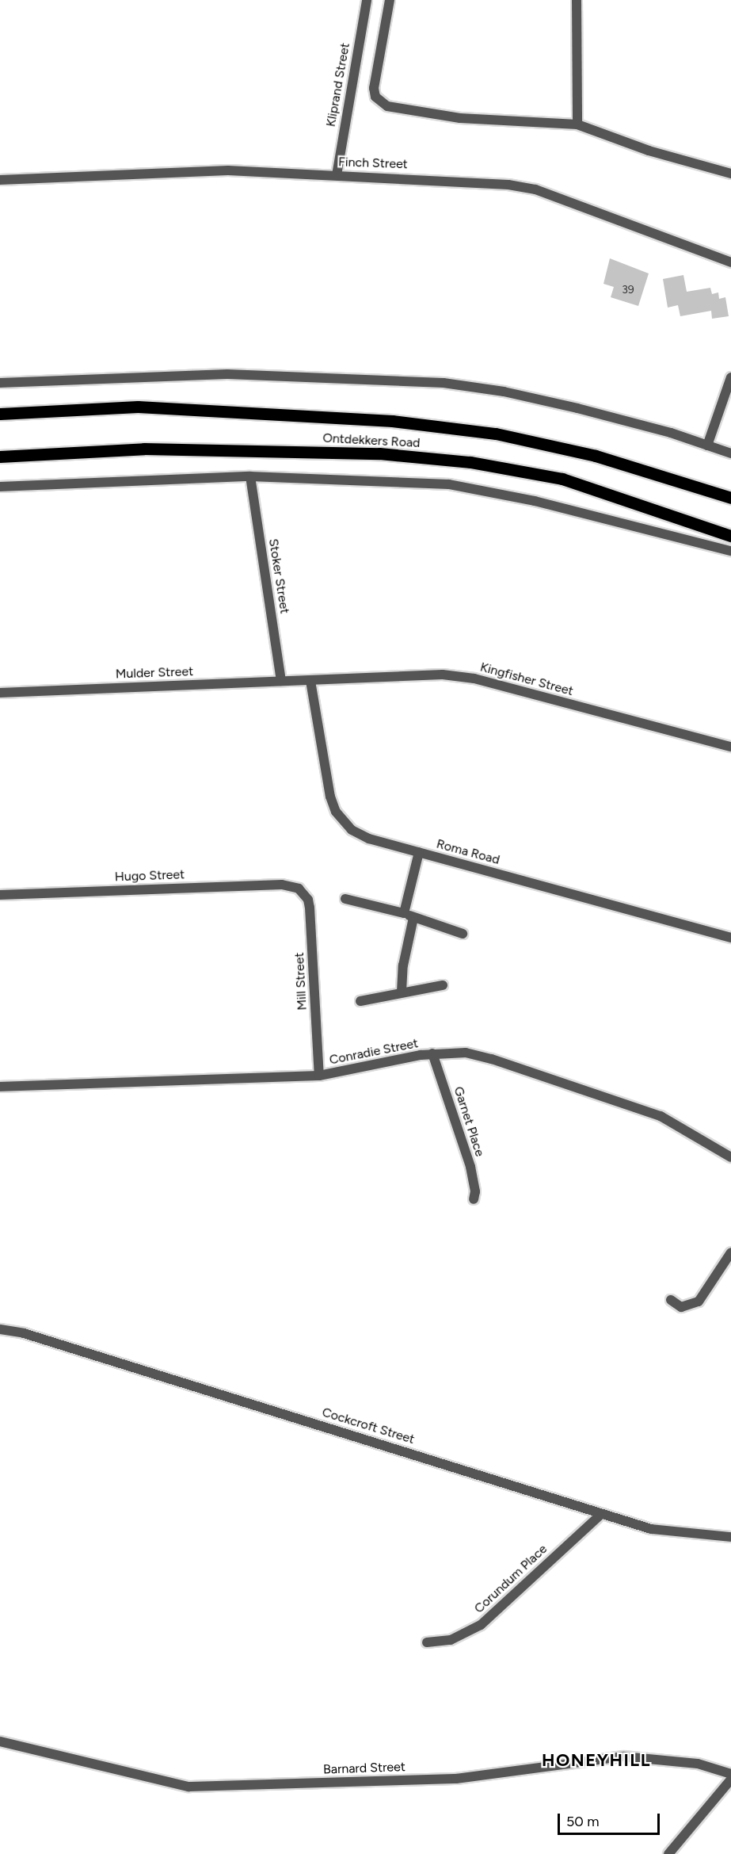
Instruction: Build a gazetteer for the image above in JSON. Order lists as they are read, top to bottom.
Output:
{
  "streets": {
    "main road": ["Ontdekkers Road"],
    "street": [
      "Kliprand Street",
      "Finch Street",
      "Stoker Street",
      "Mulder Street",
      "Kingfisher Street",
      "Roma Road",
      "Hugo Street",
      "Mill Street",
      "Conradie Street",
      "Garnet Place",
      "Cockcroft Street",
      "Corundum Place",
      "Barnard Street"
    ]
  },
  "crossings": [
    ["Kliprand Street", "Finch Street"],
    ["Stoker Street", "Mulder Street"],
    ["Mulder Street", "Kingfisher Street"],
    ["Mulder Street", "Roma Road"],
    ["Kingfisher Street", "Roma Road"],
    ["Hugo Street", "Mill Street"],
    ["Mill Street", "Conradie Street"],
    ["Conradie Street", "Garnet Place"],
    ["Cockcroft Street", "Corundum Place"]
  ],
  "districts": ["HONEYHILL"],
  "house_numbers": ["39"],
  "scale_bar": "50 m"
}
